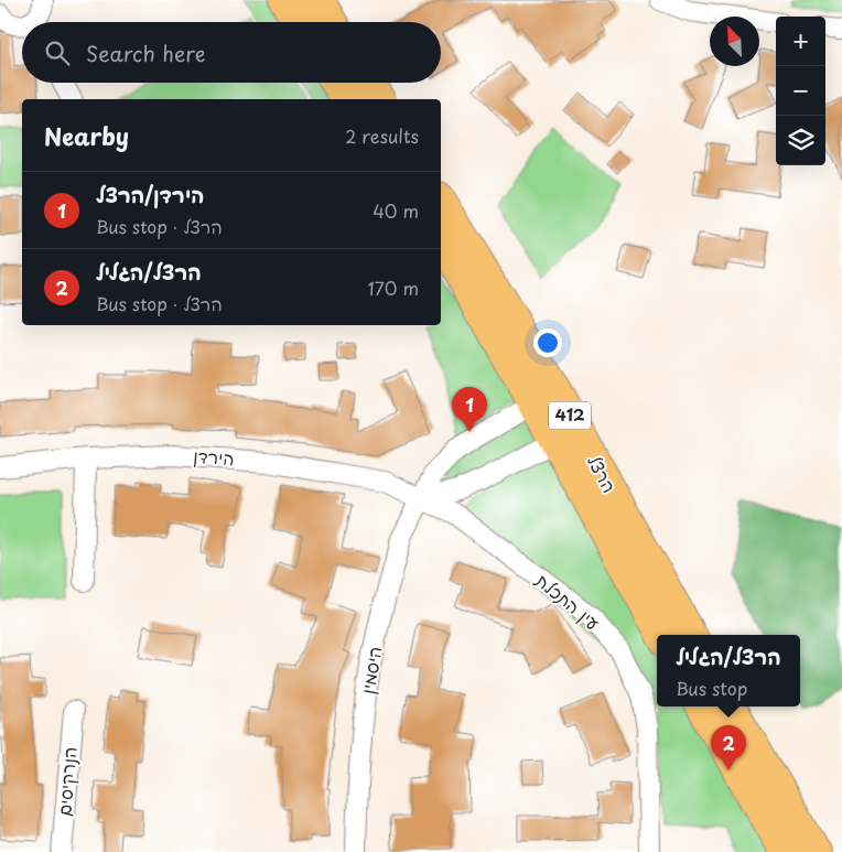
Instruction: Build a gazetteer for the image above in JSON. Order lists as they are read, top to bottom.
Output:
{
  "streets": {
    "main road": ["412", "הרצל"],
    "street": [
      "הירדן",
      "עין התכלת",
      "היסמין",
      "הנרקיסים"
    ]
  },
  "crossings": [
    ["הירדן", "עין התכלת"],
    ["הירדן", "היסמין"],
    ["הרצל", "היסמין"],
    ["עין התכלת", "היסמין"]
  ],
  "north": "top left",
  "page": {
    "map_buttons": ["+", "−"],
    "search": "Search here",
    "heading": ["Nearby", "2 results"],
    "list": [
      {
        "mark": "1",
        "name": "הירדן/הרצל",
        "note": "Bus stop · הרצל",
        "value": "40 m"
      },
      {
        "mark": "2",
        "name": "הרצל/הגליל",
        "note": "Bus stop · הרצל",
        "value": "170 m"
      }
    ],
    "pins": ["1", "2"],
    "popup": ["הרצל/הגליל", "Bus stop"]
  }
}
